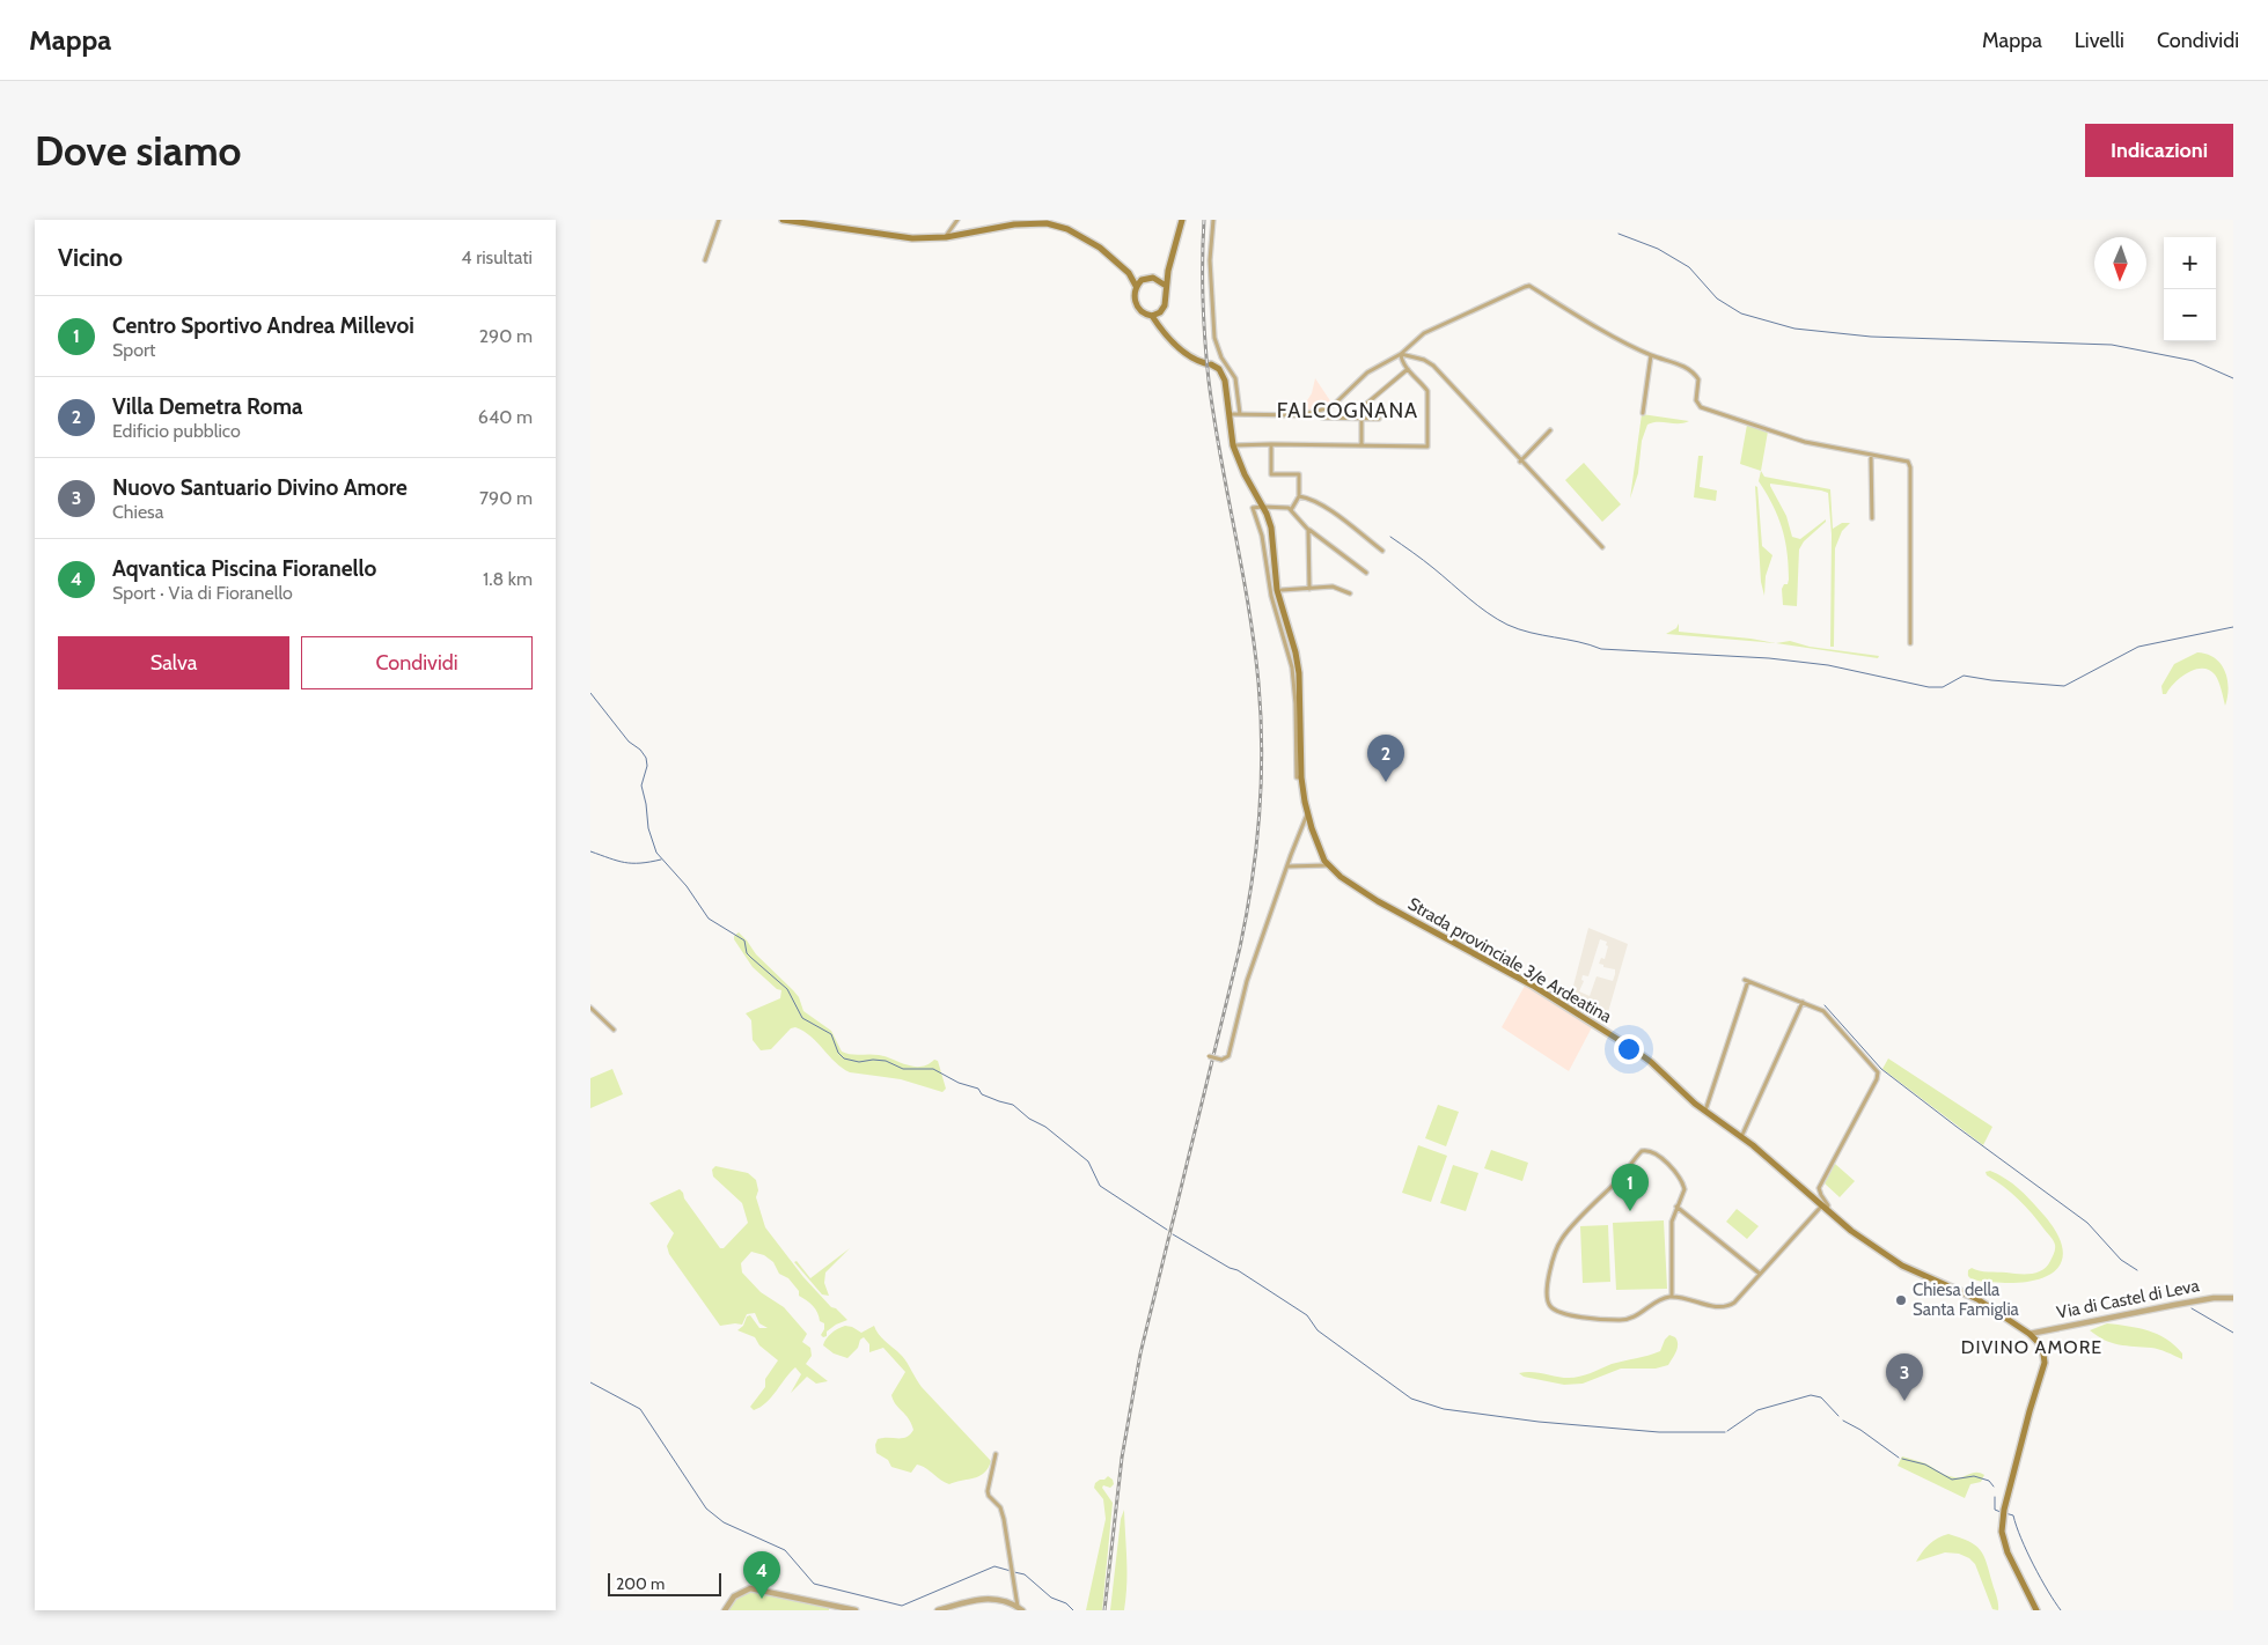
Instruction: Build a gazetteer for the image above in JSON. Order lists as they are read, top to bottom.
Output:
{
  "streets": {
    "main road": ["Strada provinciale 3/e Ardeatina"],
    "street": ["Via di Castel di Leva"]
  },
  "crossings": [
    ["Strada provinciale 3/e Ardeatina", "Via di Castel di Leva"]
  ],
  "districts": ["FALCOGNANA", "DIVINO AMORE"],
  "places": ["Chiesa della Santa Famiglia"],
  "scale_bar": "200 m",
  "north": "bottom",
  "page": {
    "header": "Mappa",
    "nav": ["Mappa", "Livelli", "Condividi"],
    "buttons": [
      "Indicazioni",
      ["Salva", "Condividi"]
    ],
    "title": "Dove siamo",
    "heading": ["Vicino", "4 risultati"],
    "map_buttons": ["+", "−"],
    "list": [
      {
        "mark": "1",
        "name": "Centro Sportivo Andrea Millevoi",
        "note": "Sport",
        "value": "290 m"
      },
      {
        "mark": "2",
        "name": "Villa Demetra Roma",
        "note": "Edificio pubblico",
        "value": "640 m"
      },
      {
        "mark": "3",
        "name": "Nuovo Santuario Divino Amore",
        "note": "Chiesa",
        "value": "790 m"
      },
      {
        "mark": "4",
        "name": "Aqvantica Piscina Fioranello",
        "note": "Sport · Via di Fioranello",
        "value": "1.8 km"
      }
    ],
    "pins": [
      "2",
      "1",
      "3",
      "4"
    ],
    "scale": "200 m"
  }
}
